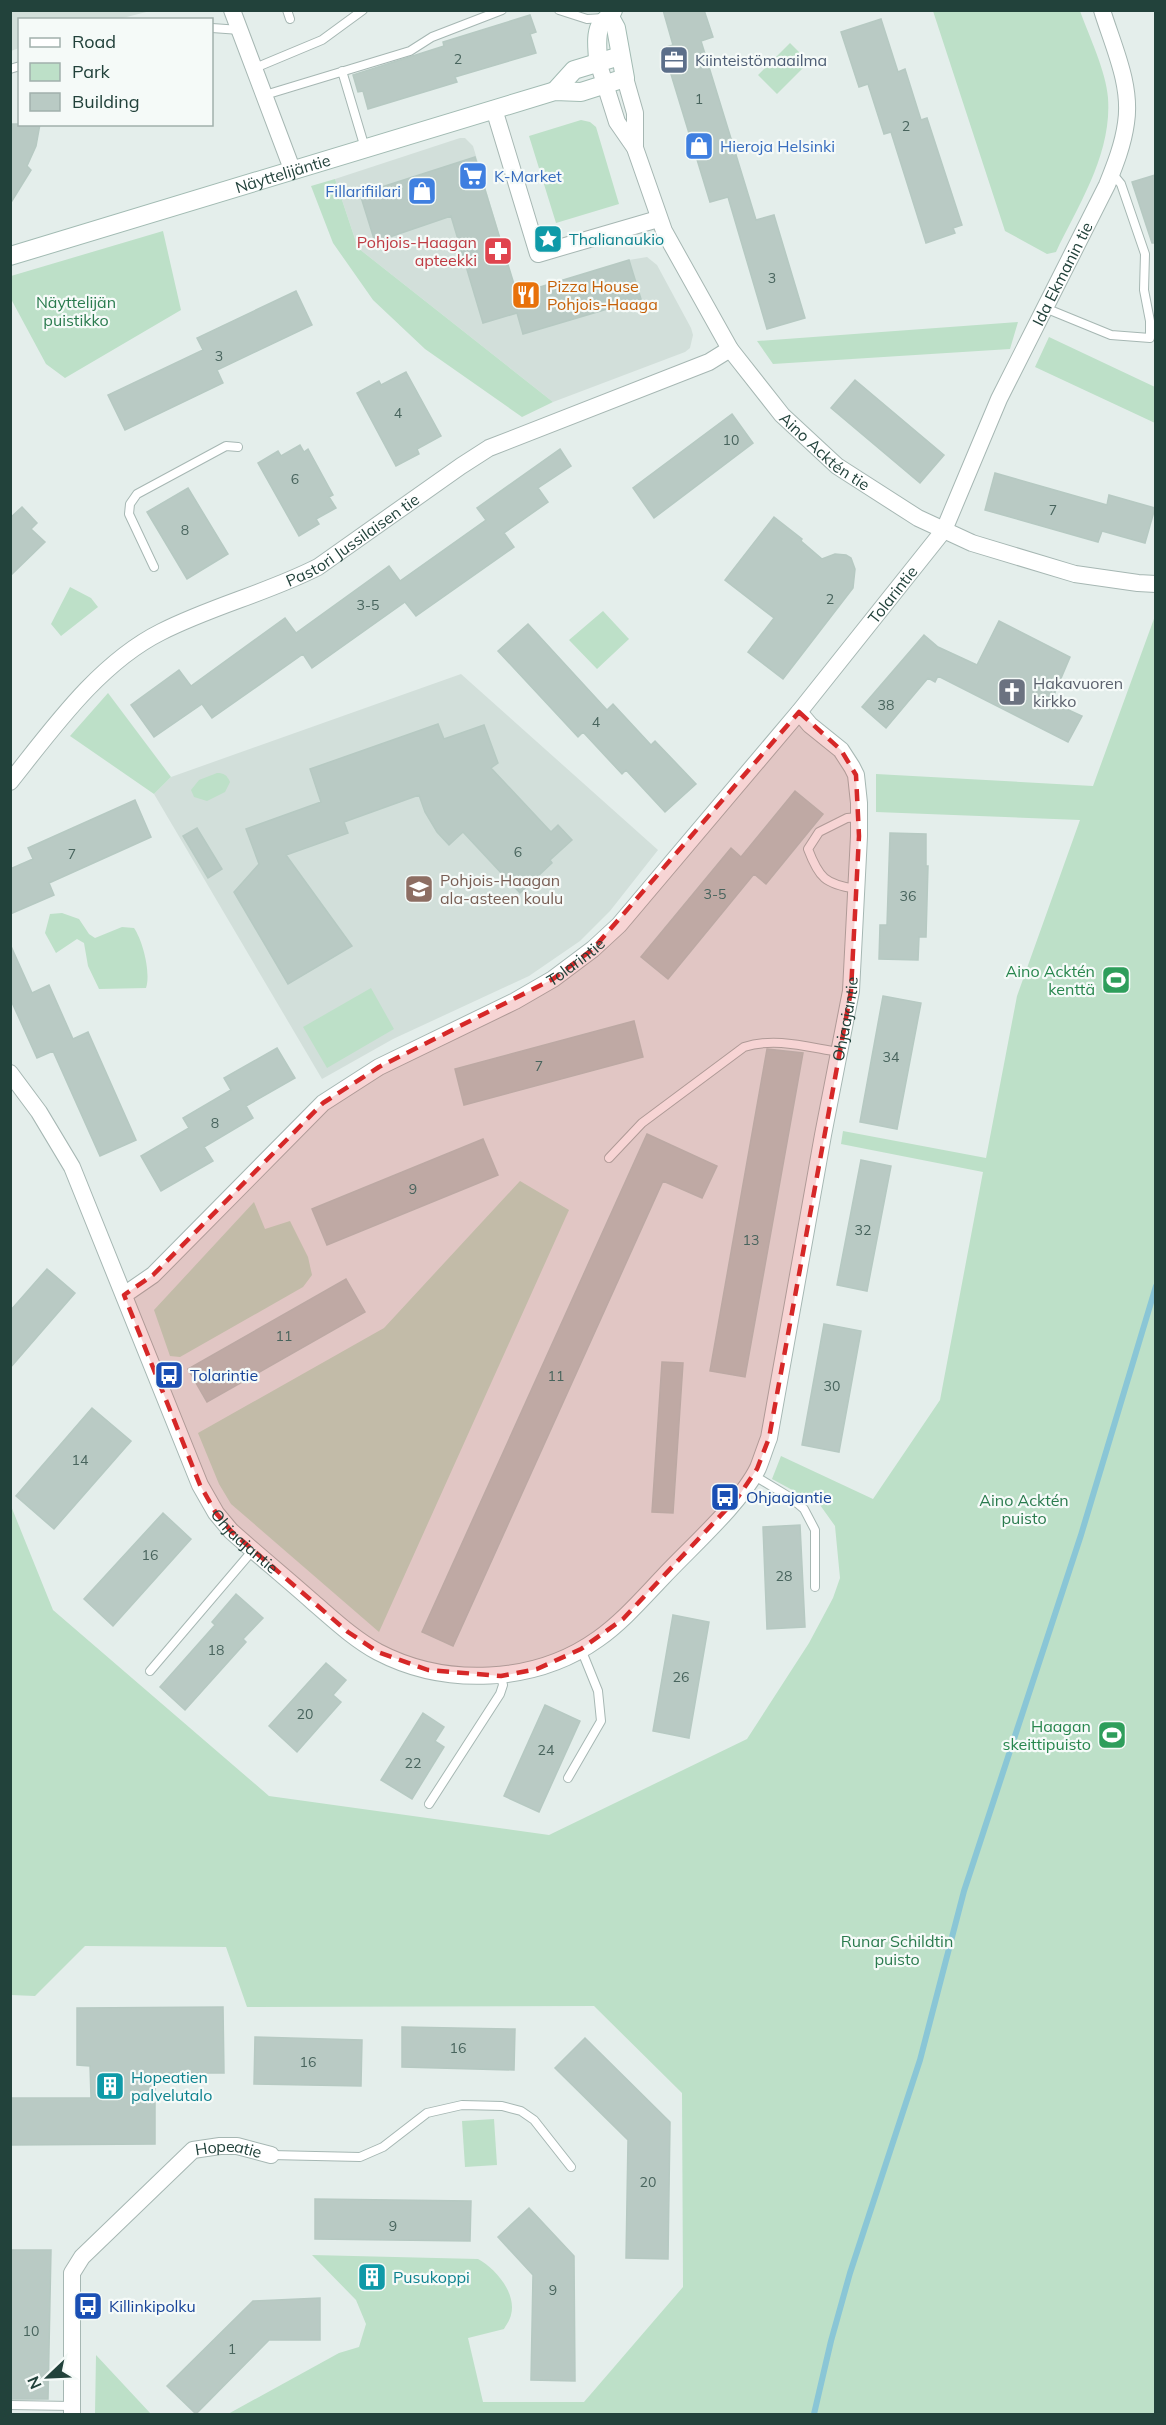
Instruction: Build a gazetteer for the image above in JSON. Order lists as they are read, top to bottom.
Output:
{
  "streets": {
    "main road": ["Näyttelijäntie", "Aino Acktén tie"],
    "street": [
      "Ida Ekmanin tie",
      "Pastori Jussilaisen tie",
      "Tolarintie",
      "Ohjaajantie",
      "Hopeatie"
    ]
  },
  "crossings": [
    ["Näyttelijäntie", "Aino Acktén tie"],
    ["Ida Ekmanin tie", "Aino Acktén tie"],
    ["Ida Ekmanin tie", "Tolarintie"],
    ["Aino Acktén tie", "Pastori Jussilaisen tie"],
    ["Aino Acktén tie", "Tolarintie"],
    ["Tolarintie", "Ohjaajantie"]
  ],
  "parks": ["Näyttelijän puistikko", "Aino Acktén puisto", "Runar Schildtin puisto"],
  "places": {
    "office": ["Kiinteistömaailma"],
    "shop": ["Hieroja Helsinki", "Fillarifiilari"],
    "supermarket": ["K-Market"],
    "place": ["Thalianaukio"],
    "pharmacy": ["Pohjois-Haagan apteekki"],
    "restaurant": ["Pizza House Pohjois-Haaga"],
    "church": ["Hakavuoren kirkko"],
    "school or university": ["Pohjois-Haagan ala-asteen koulu"],
    "sports": ["Aino Acktén kenttä", "Haagan skeittipuisto"],
    "bus stop": ["Tolarintie", "Ohjaajantie", "Killinkipolku"],
    "building": ["Hopeatien palvelutalo", "Pusukoppi"]
  },
  "house_numbers": [
    "2",
    "1",
    "2",
    "3",
    "3",
    "4",
    "10",
    "6",
    "7",
    "8",
    "2",
    "3-5",
    "38",
    "4",
    "6",
    "7",
    "3-5",
    "36",
    "34",
    "7",
    "8",
    "9",
    "32",
    "13",
    "11",
    "11",
    "30",
    "14",
    "16",
    "28",
    "18",
    "26",
    "20",
    "24",
    "22",
    "16",
    "16",
    "20",
    "9",
    "9",
    "10",
    "1"
  ],
  "legend": ["Road", "Park", "Building"],
  "north": "bottom left"
}
